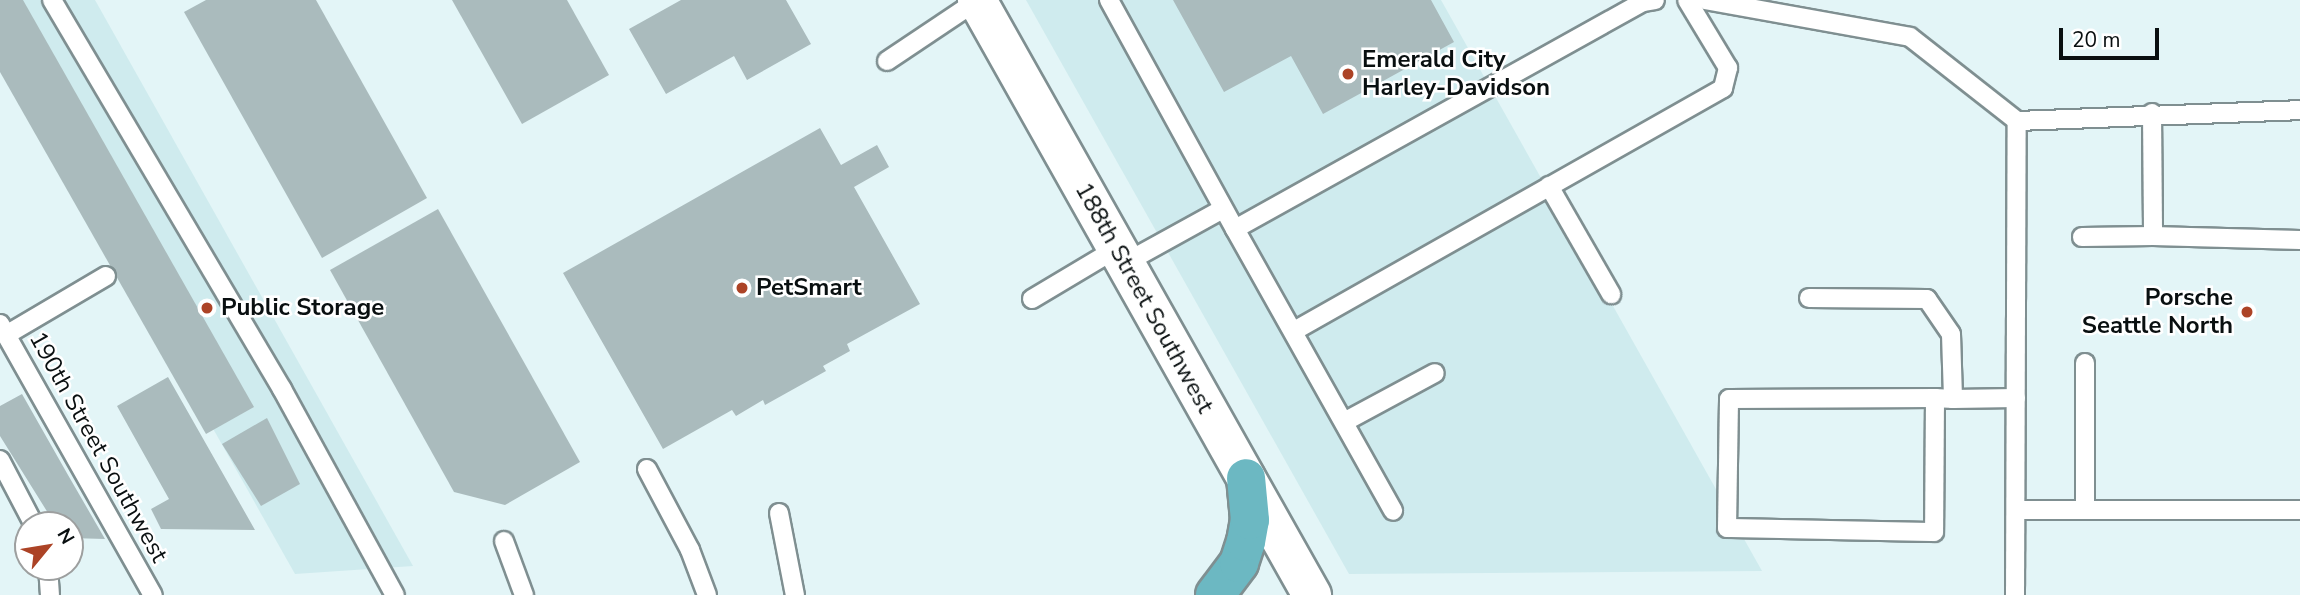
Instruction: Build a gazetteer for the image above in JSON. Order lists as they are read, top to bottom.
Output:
{
  "streets": {
    "street": ["188th Street Southwest"],
    "lane": ["190th Street Southwest"]
  },
  "places": [
    "Emerald City Harley-Davidson",
    "PetSmart",
    "Public Storage",
    "Porsche Seattle North"
  ],
  "scale_bar": "20 m",
  "north": "top right"
}
